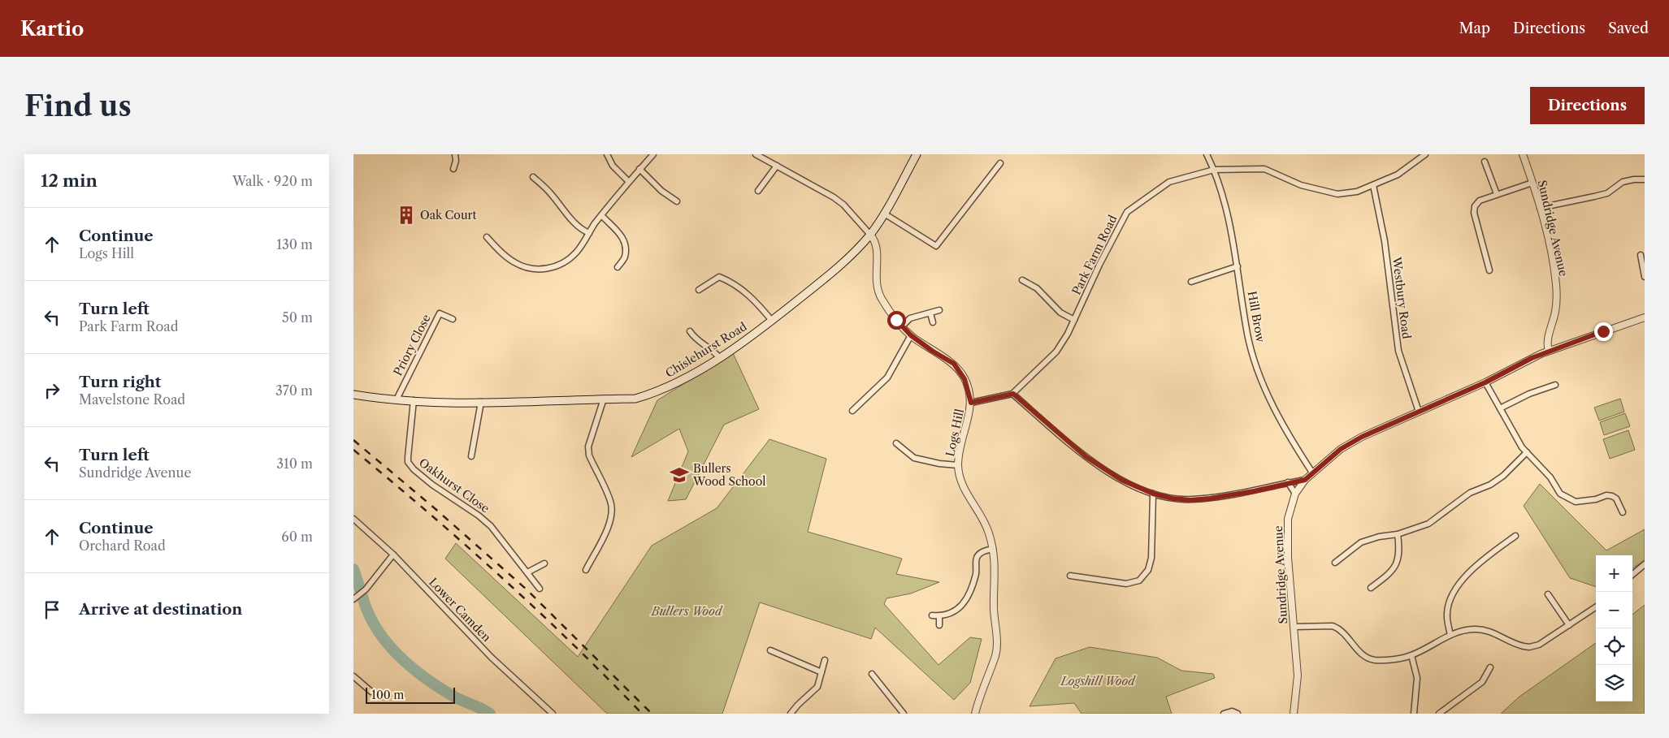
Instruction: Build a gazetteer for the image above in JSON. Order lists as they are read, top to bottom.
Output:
{
  "streets": {
    "main road": ["Chislehurst Road"],
    "street": [
      "Sundridge Avenue",
      "Park Farm Road",
      "Westbury Road",
      "Hill Brow",
      "Priory Close",
      "Logs Hill",
      "Oakhurst Close",
      "Lower Camden"
    ]
  },
  "crossings": [
    ["Sundridge Avenue", "Westbury Road"],
    ["Sundridge Avenue", "Hill Brow"],
    ["Park Farm Road", "Westbury Road"],
    ["Park Farm Road", "Hill Brow"],
    ["Priory Close", "Chislehurst Road"],
    ["Chislehurst Road", "Logs Hill"],
    ["Chislehurst Road", "Oakhurst Close"]
  ],
  "parks": ["Bullers Wood", "Logshill Wood"],
  "places": {
    "building": ["Oak Court"],
    "school or university": ["Bullers Wood School"]
  },
  "scale_bar": "100 m",
  "page": {
    "header": "Kartio",
    "nav": ["Map", "Directions", "Saved"],
    "buttons": "Directions",
    "title": "Find us",
    "heading": ["12 min", "Walk · 920 m"],
    "list": [
      ["Continue", "Logs Hill", "130 m"],
      ["Turn left", "Park Farm Road", "50 m"],
      ["Turn right", "Mavelstone Road", "370 m"],
      ["Turn left", "Sundridge Avenue", "310 m"],
      ["Continue", "Orchard Road", "60 m"],
      "Arrive at destination"
    ],
    "map_buttons": ["+", "−"],
    "scale": "100 m"
  }
}
